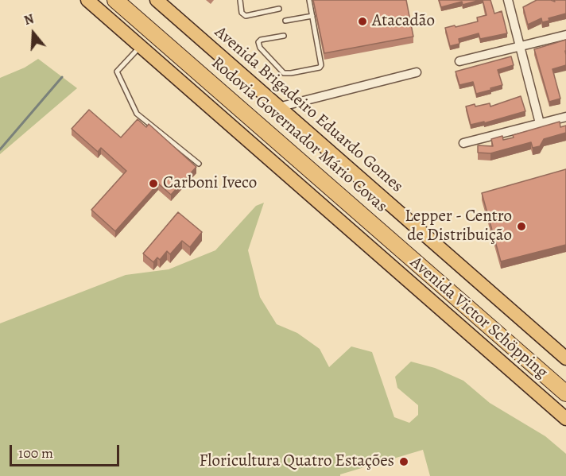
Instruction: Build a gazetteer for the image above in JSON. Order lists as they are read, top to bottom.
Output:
{
  "streets": {
    "highway": ["Rodovia Governador Mário Covas"],
    "main road": ["Avenida Brigadeiro Eduardo Gomes", "Avenida Victor Schöpping"]
  },
  "places": [
    "Atacadão",
    "Carboni Iveco",
    "Lepper - Centro de Distribuição",
    "Floricultura Quatro Estações"
  ],
  "scale_bar": "100 m",
  "north": "top"
}
